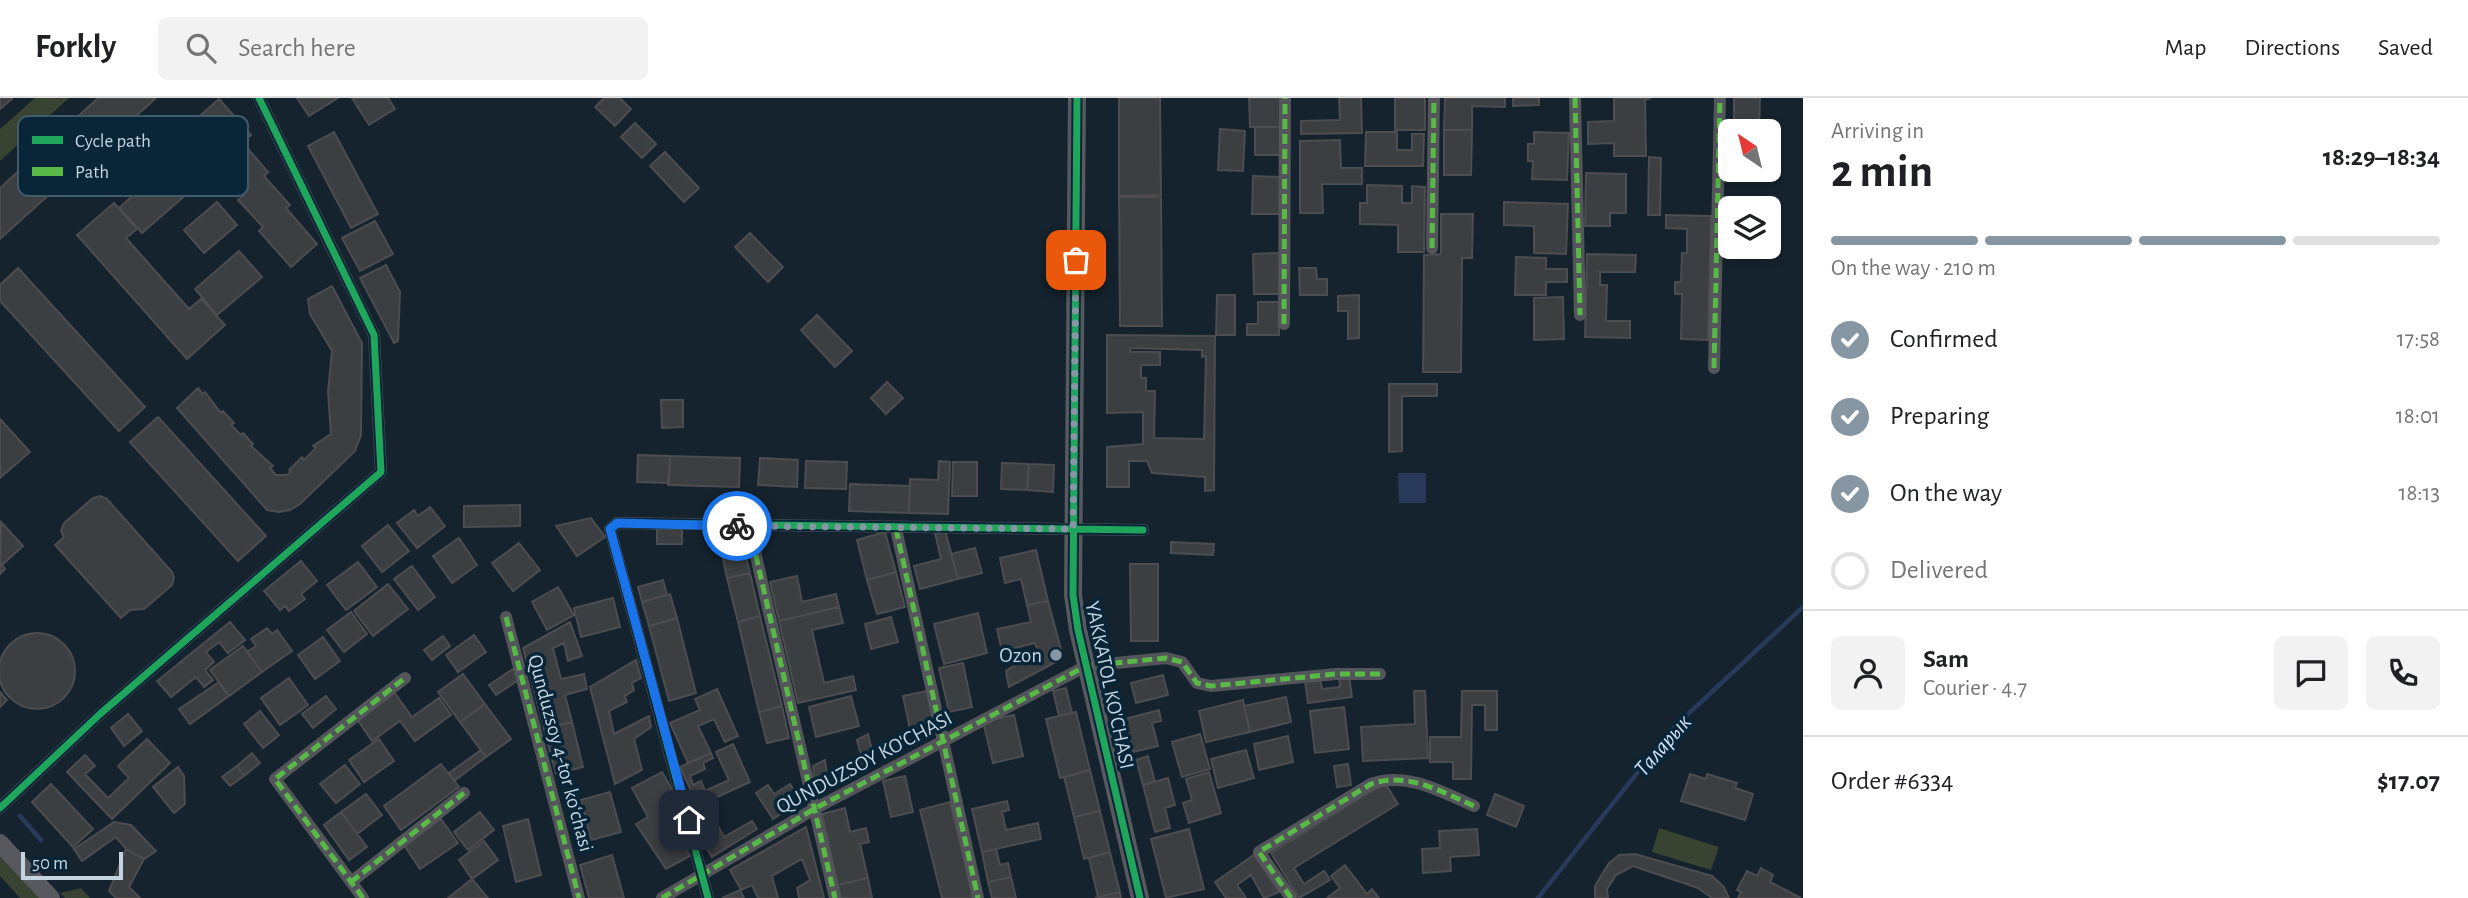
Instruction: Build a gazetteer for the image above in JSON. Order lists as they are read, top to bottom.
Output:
{
  "streets": {
    "street": ["YAKKATOL KO'CHASI", "Qunduzsoy 4-tor koʻchasi", "QUNDUZSOY KO'CHASI"]
  },
  "crossings": [
    ["YAKKATOL KO'CHASI", "QUNDUZSOY KO'CHASI"]
  ],
  "water": ["Таларык"],
  "places": ["Ozon"],
  "legend": ["Cycle path", "Path"],
  "scale_bar": "50 m",
  "north": "top left",
  "page": {
    "header": "Forkly",
    "search": "Search here",
    "nav": ["Map", "Directions", "Saved"],
    "heading": ["2 min", "Arriving in", "18:29–18:34"],
    "panel": [
      "Sam",
      "Courier · 4.7",
      "Order #6334",
      "$17.07"
    ],
    "bar": "On the way · 210 m",
    "list": [
      ["Confirmed", "17:58"],
      ["Preparing", "18:01"],
      ["On the way", "18:13"],
      "Delivered"
    ],
    "scale": "50 m"
  }
}
